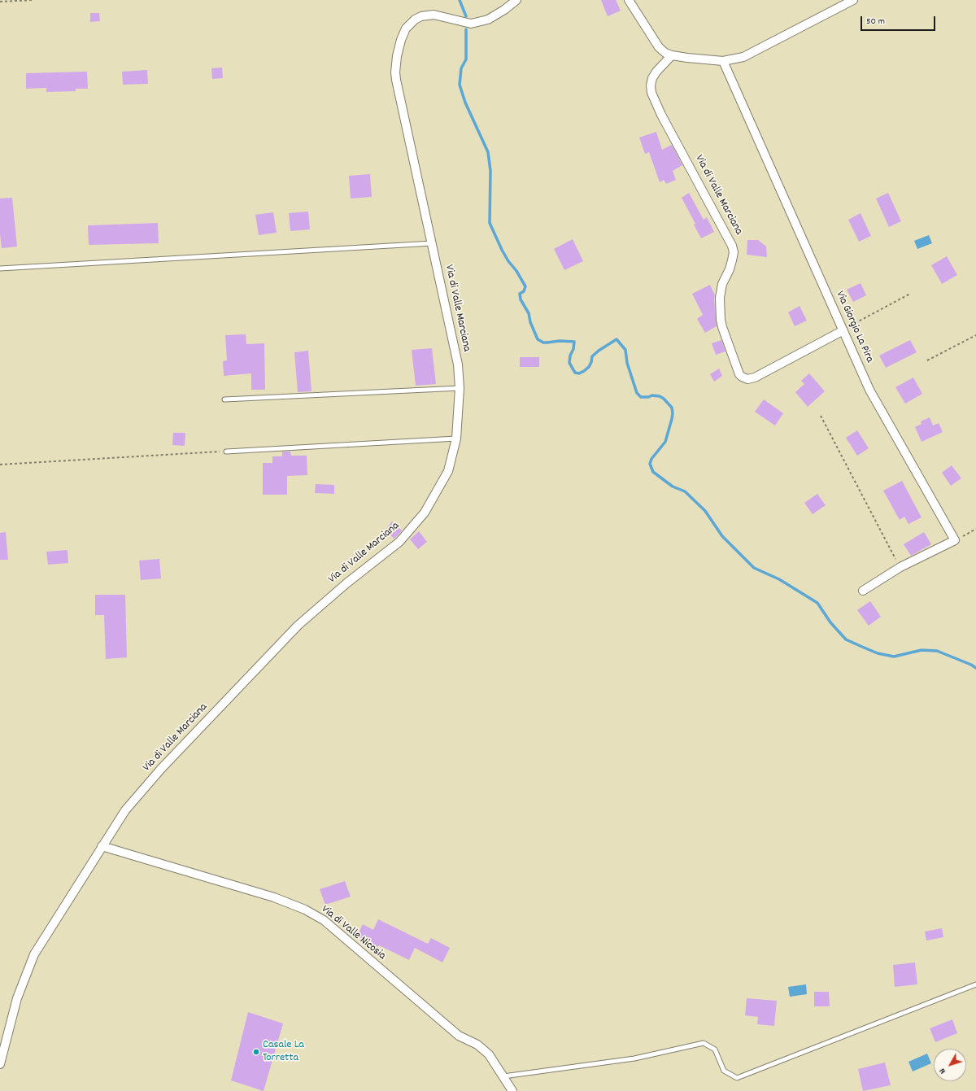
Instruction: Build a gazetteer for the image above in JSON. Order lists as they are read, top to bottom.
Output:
{
  "streets": {
    "street": ["Via di Valle Marciana", "Via Giorgio La Pira", "Via di Valle Nicosia"]
  },
  "crossings": [
    ["Via di Valle Marciana", "Via Giorgio La Pira"],
    ["Via di Valle Marciana", "Via di Valle Nicosia"]
  ],
  "places": ["Casale La Torretta"],
  "scale_bar": "50 m",
  "north": "bottom left"
}
